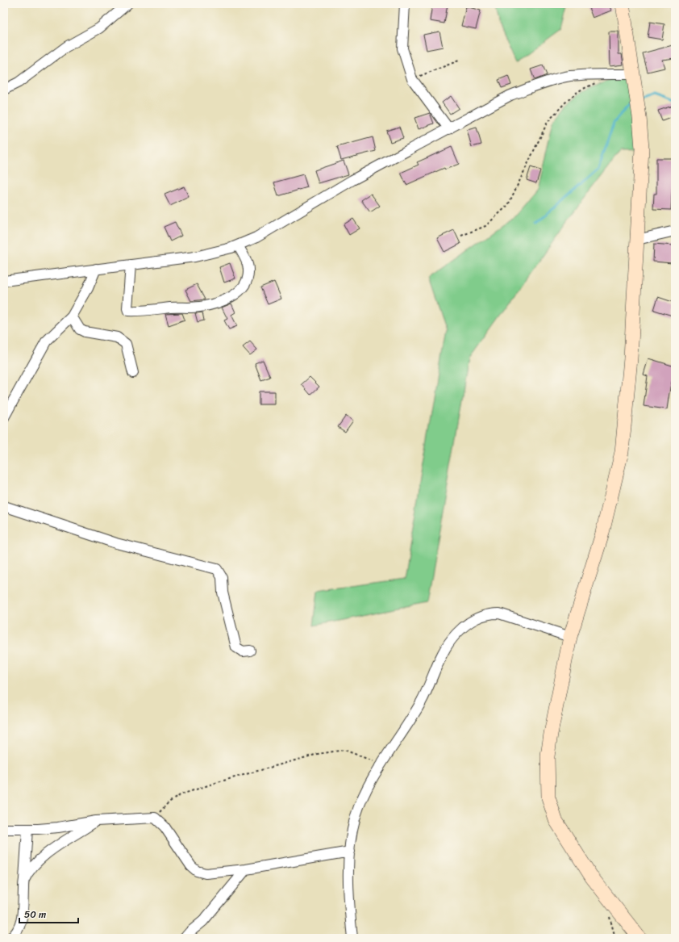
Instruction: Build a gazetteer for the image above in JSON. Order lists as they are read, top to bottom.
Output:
{
  "scale_bar": "50 m"
}
